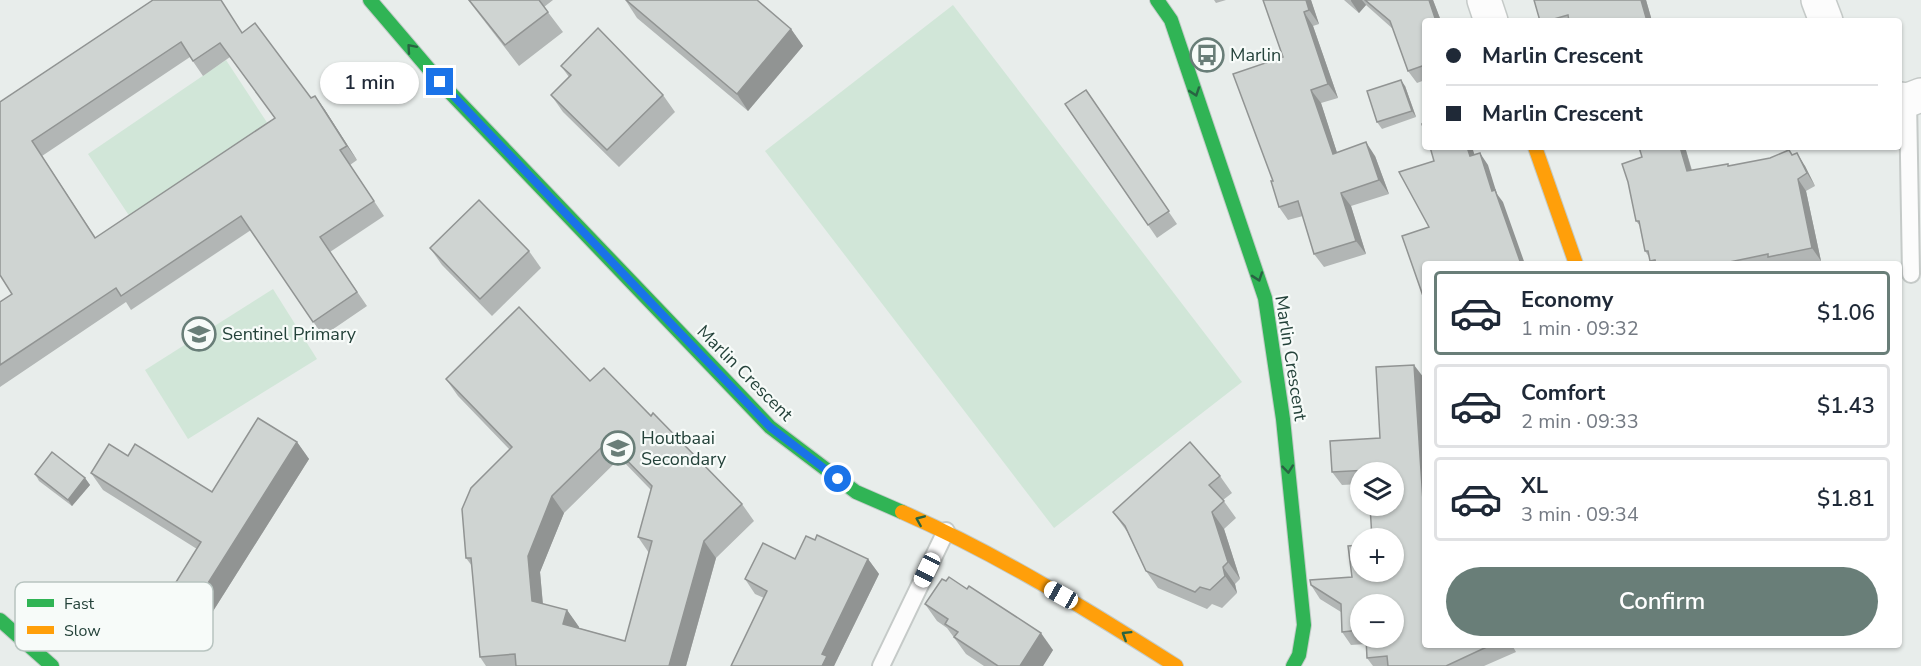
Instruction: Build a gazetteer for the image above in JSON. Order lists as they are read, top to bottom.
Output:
{
  "streets": {
    "street": ["Marlin Crescent"]
  },
  "places": {
    "bus stop": ["Marlin"],
    "school or university": ["Sentinel Primary", "Houtbaai Secondary"]
  },
  "legend": ["Fast", "Slow"],
  "page": {
    "banner": ["Marlin Crescent", "Marlin Crescent"],
    "bubble": "1 min",
    "list": [
      {
        "name": "Economy",
        "note": "1 min · 09:32",
        "value": "$1.06"
      },
      {
        "name": "Comfort",
        "note": "2 min · 09:33",
        "value": "$1.43"
      },
      {
        "name": "XL",
        "note": "3 min · 09:34",
        "value": "$1.81"
      }
    ],
    "map_buttons": ["+", "−"],
    "buttons": "Confirm"
  }
}
